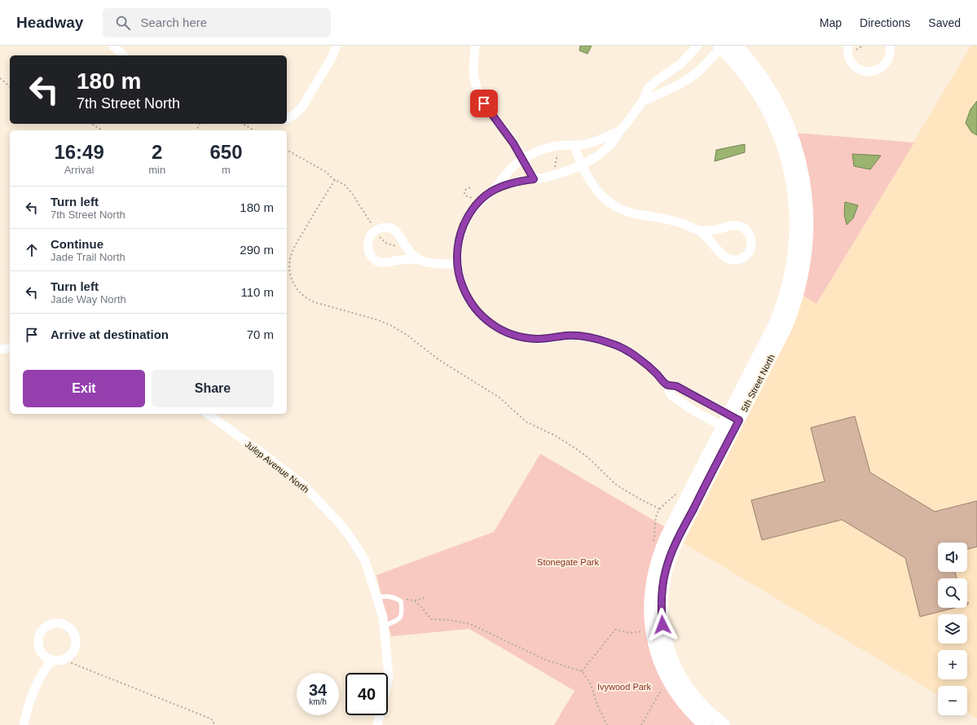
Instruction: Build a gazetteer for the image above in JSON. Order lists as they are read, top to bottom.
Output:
{
  "streets": {
    "street": ["5th Street North", "Julep Avenue North"]
  },
  "parks": ["Stonegate Park", "Ivywood Park"],
  "page": {
    "header": "Headway",
    "search": "Search here",
    "nav": ["Map", "Directions", "Saved"],
    "turn": ["180 m", "7th Street North"],
    "eta": [
      "16:49",
      "Arrival",
      "2",
      "min",
      "650",
      "m"
    ],
    "list": [
      {
        "name": "Turn left",
        "note": "7th Street North",
        "value": "180 m"
      },
      {
        "name": "Continue",
        "note": "Jade Trail North",
        "value": "290 m"
      },
      {
        "name": "Turn left",
        "note": "Jade Way North",
        "value": "110 m"
      },
      {
        "name": "Arrive at destination",
        "value": "70 m"
      }
    ],
    "buttons": ["Exit", "Share"],
    "map_buttons": ["+", "−"],
    "speed": "34 km/h",
    "limit": "40"
  }
}
